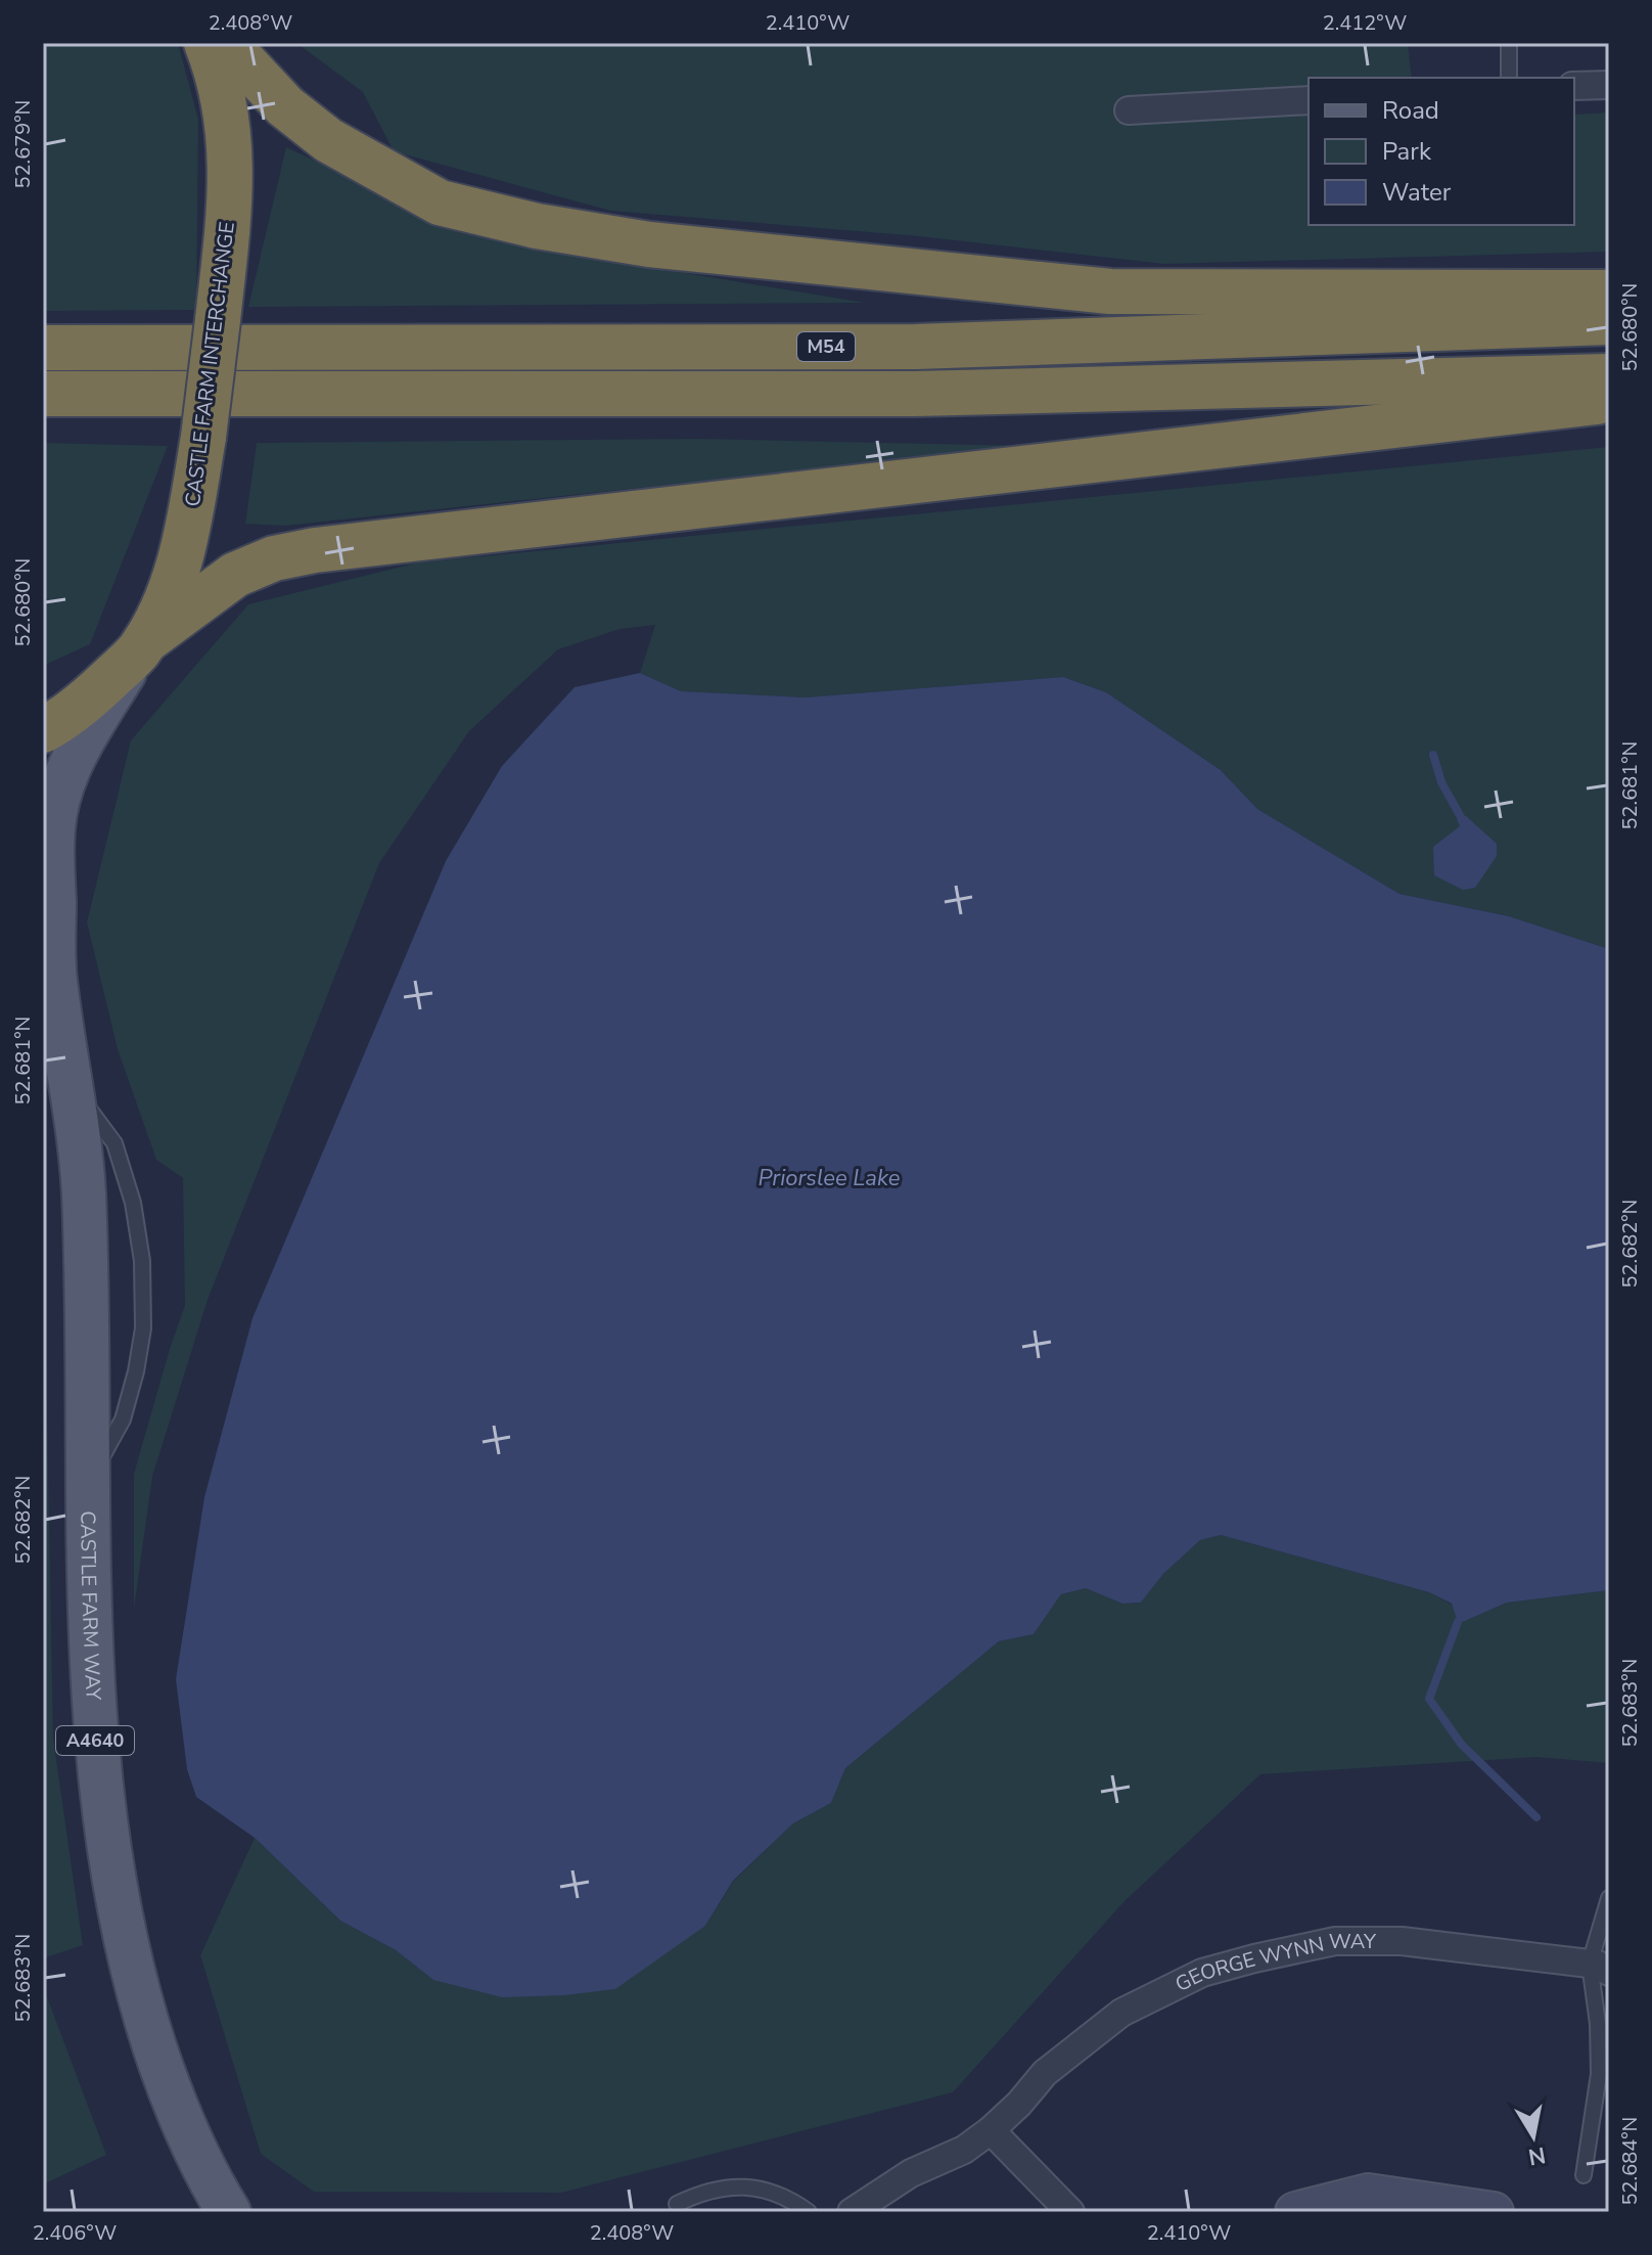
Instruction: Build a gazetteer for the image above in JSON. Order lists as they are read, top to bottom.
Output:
{
  "streets": {
    "highway": ["M54", "CASTLE FARM INTERCHANGE"],
    "main road": ["CASTLE FARM WAY", "A4640"],
    "street": ["GEORGE WYNN WAY"]
  },
  "crossings": [
    ["CASTLE FARM INTERCHANGE", "CASTLE FARM WAY"]
  ],
  "water": ["Priorslee Lake"],
  "legend": ["Road", "Park", "Water"],
  "north": "bottom",
  "coordinates": [
    "2.408°W",
    "2.410°W",
    "2.412°W",
    "52.679°N",
    "52.680°N",
    "52.681°N",
    "52.682°N",
    "52.683°N",
    "52.684°N",
    "2.406°W"
  ]
}
